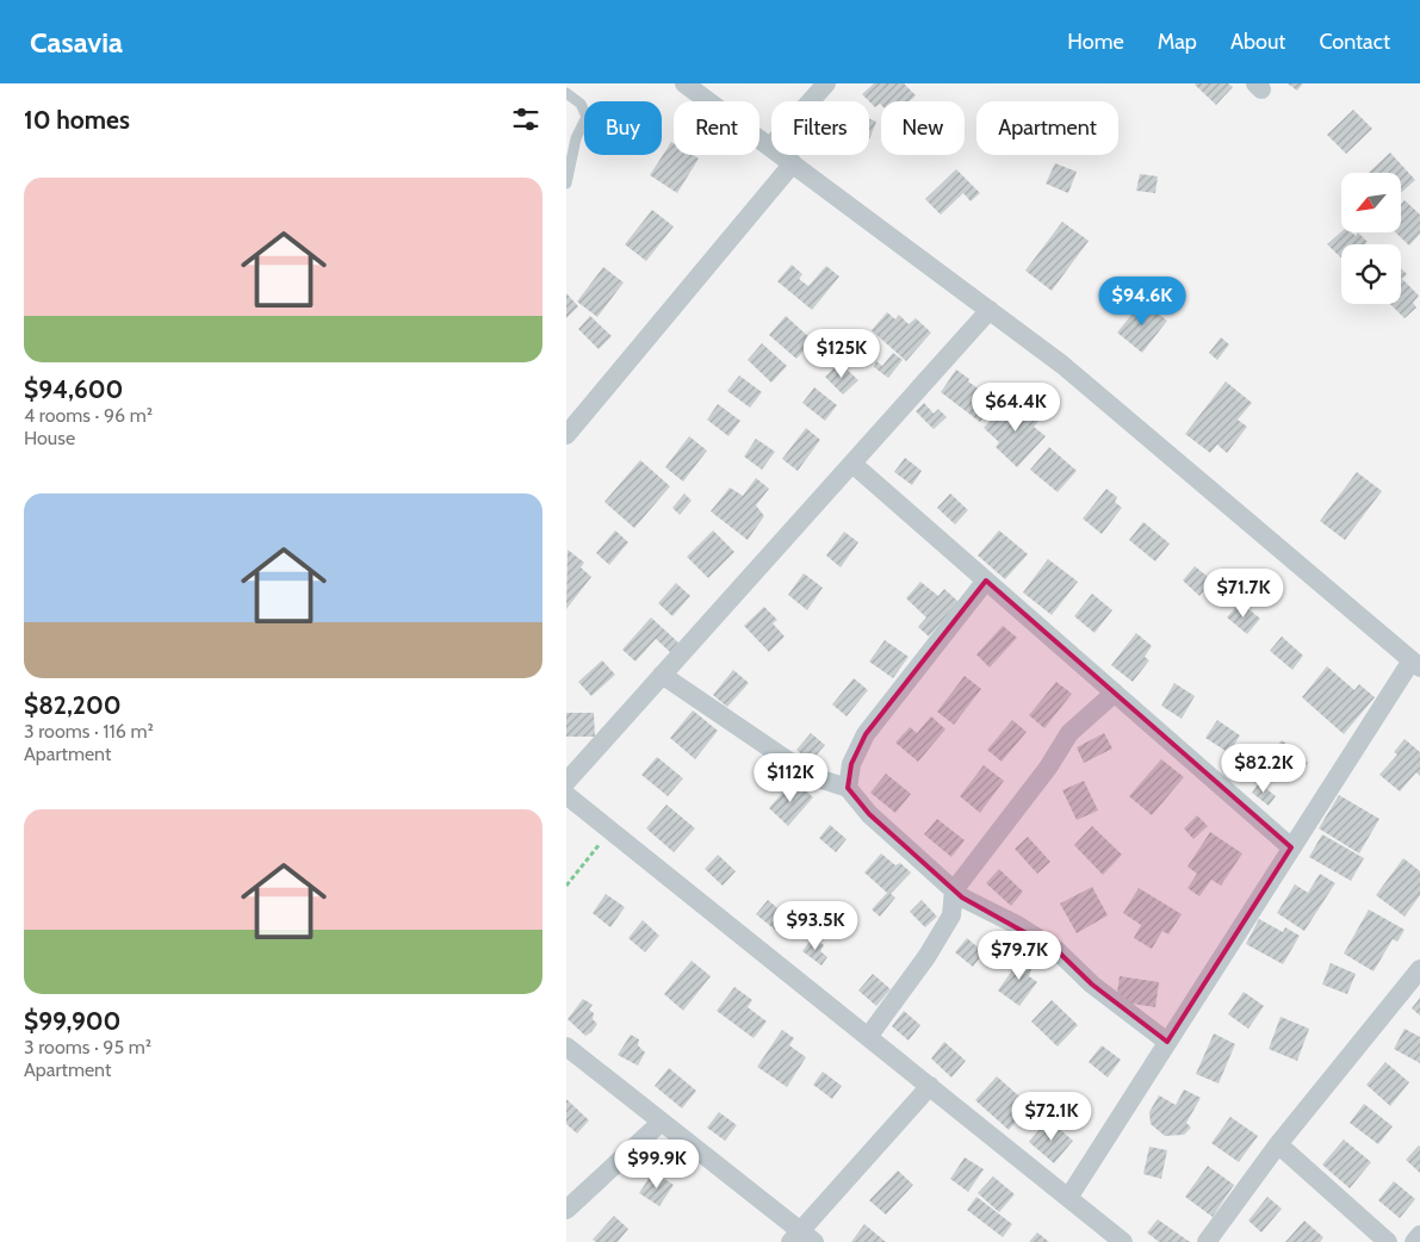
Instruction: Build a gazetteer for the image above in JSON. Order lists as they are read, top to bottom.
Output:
{
  "north": "bottom left",
  "page": {
    "header": "Casavia",
    "nav": [
      "Home",
      "Map",
      "About",
      "Contact"
    ],
    "heading": "10 homes",
    "chip": [
      "Buy",
      "Rent",
      "Filters",
      "New",
      "Apartment"
    ],
    "list": [
      {
        "name": "$94,600",
        "note": "4 rooms · 96 m² · House"
      },
      {
        "name": "$82,200",
        "note": "3 rooms · 116 m² · Apartment"
      },
      {
        "name": "$99,900",
        "note": "3 rooms · 95 m² · Apartment"
      }
    ],
    "price": [
      "$94.6K",
      "$125K",
      "$64.4K",
      "$71.7K",
      "$82.2K",
      "$112K",
      "$93.5K",
      "$79.7K",
      "$72.1K",
      "$99.9K"
    ]
  }
}
